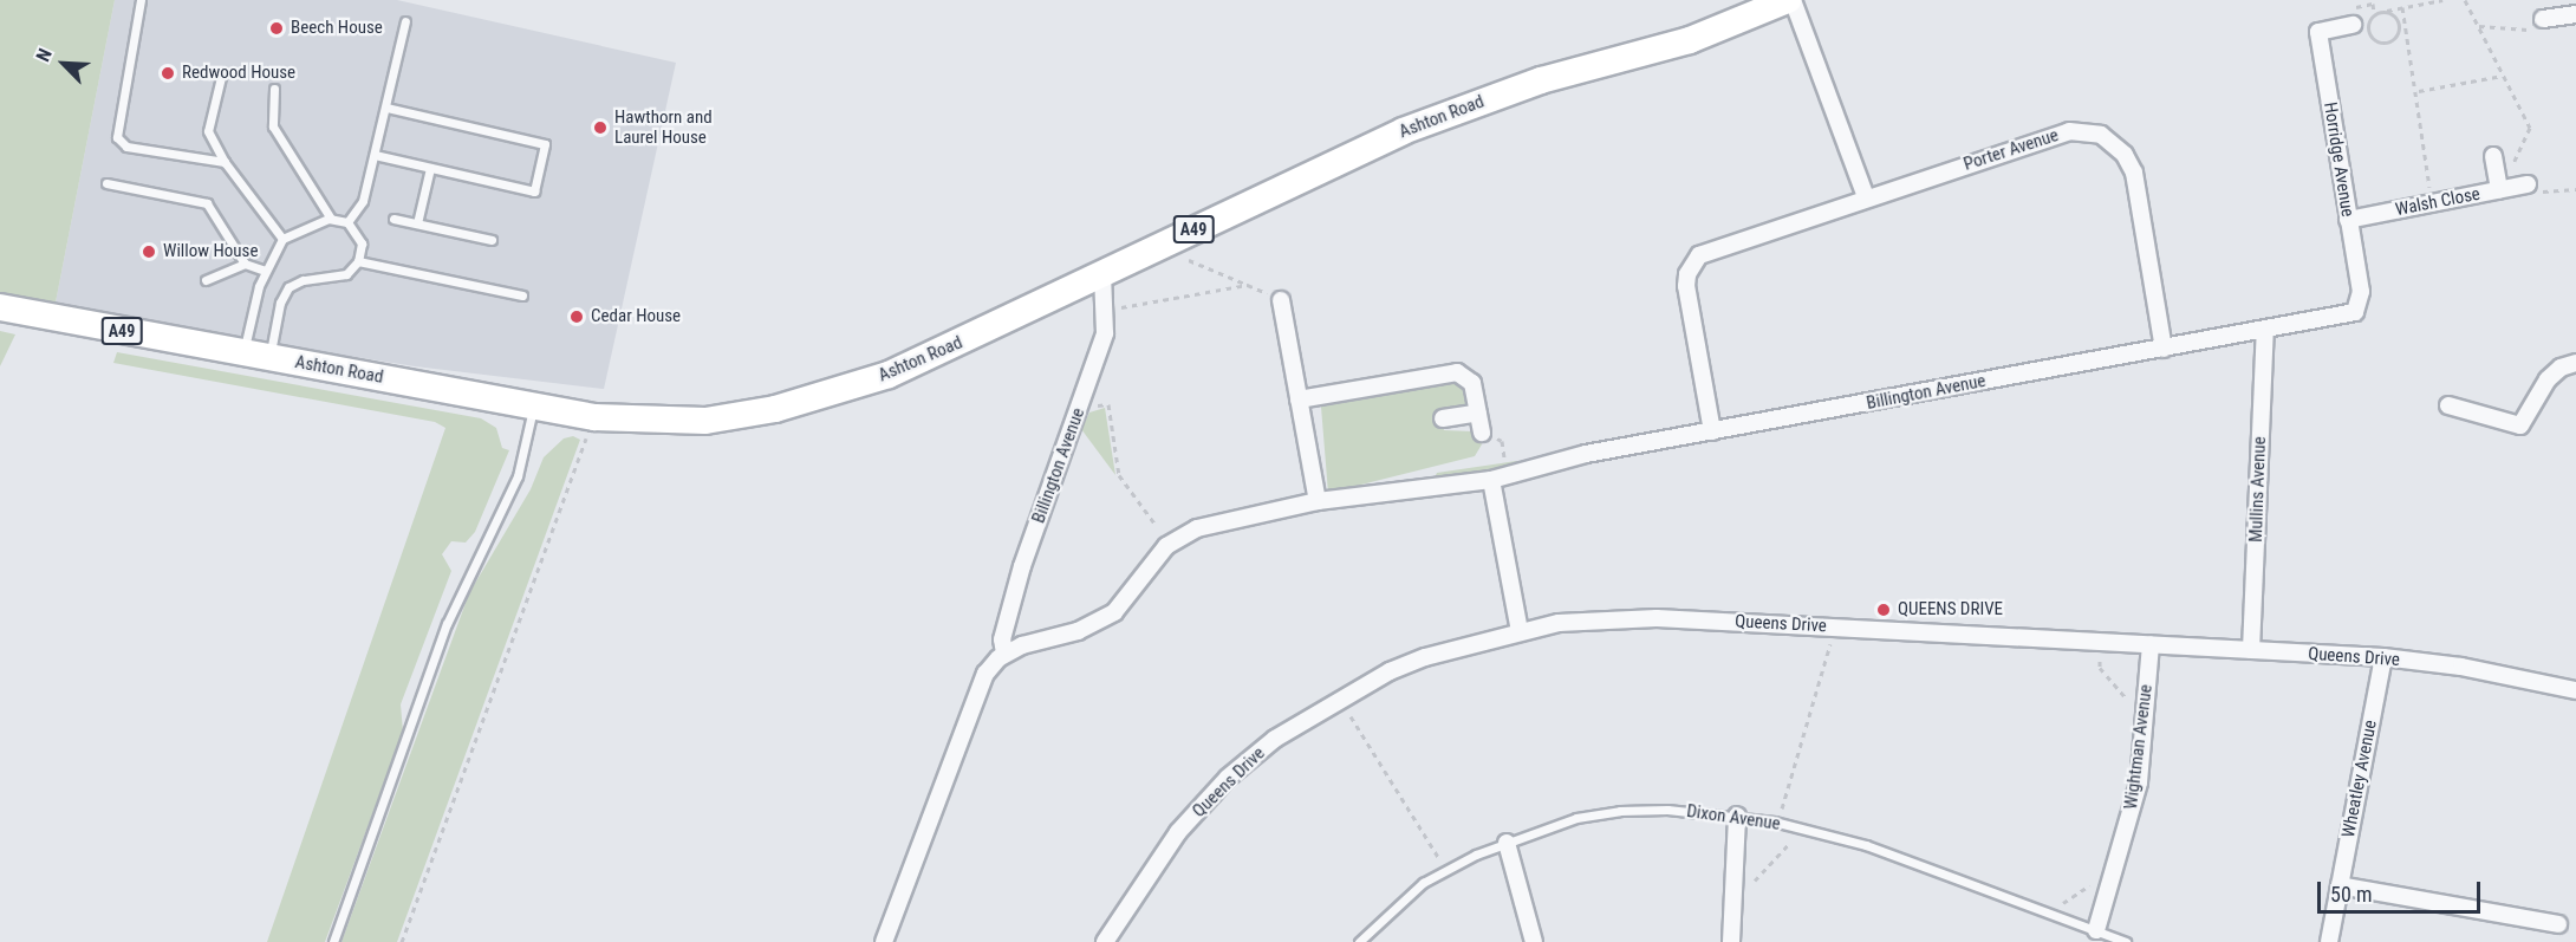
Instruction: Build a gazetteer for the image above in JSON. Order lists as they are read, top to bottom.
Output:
{
  "streets": {
    "main road": ["Ashton Road", "A49"],
    "street": [
      "Porter Avenue",
      "Horridge Avenue",
      "Walsh Close",
      "Billington Avenue",
      "Mullins Avenue",
      "Queens Drive",
      "Wightman Avenue",
      "Wheatley Avenue"
    ],
    "lane": ["Dixon Avenue"]
  },
  "crossings": [
    ["Ashton Road", "Billington Avenue"],
    ["Porter Avenue", "Billington Avenue"],
    ["Horridge Avenue", "Walsh Close"],
    ["Horridge Avenue", "Billington Avenue"],
    ["Billington Avenue", "Mullins Avenue"],
    ["Mullins Avenue", "Queens Drive"],
    ["Queens Drive", "Wightman Avenue"],
    ["Queens Drive", "Wheatley Avenue"],
    ["Wightman Avenue", "Dixon Avenue"]
  ],
  "places": [
    "Beech House",
    "Redwood House",
    "Hawthorn and Laurel House",
    "Willow House",
    "Cedar House",
    "QUEENS DRIVE"
  ],
  "scale_bar": "50 m",
  "north": "top left"
}
